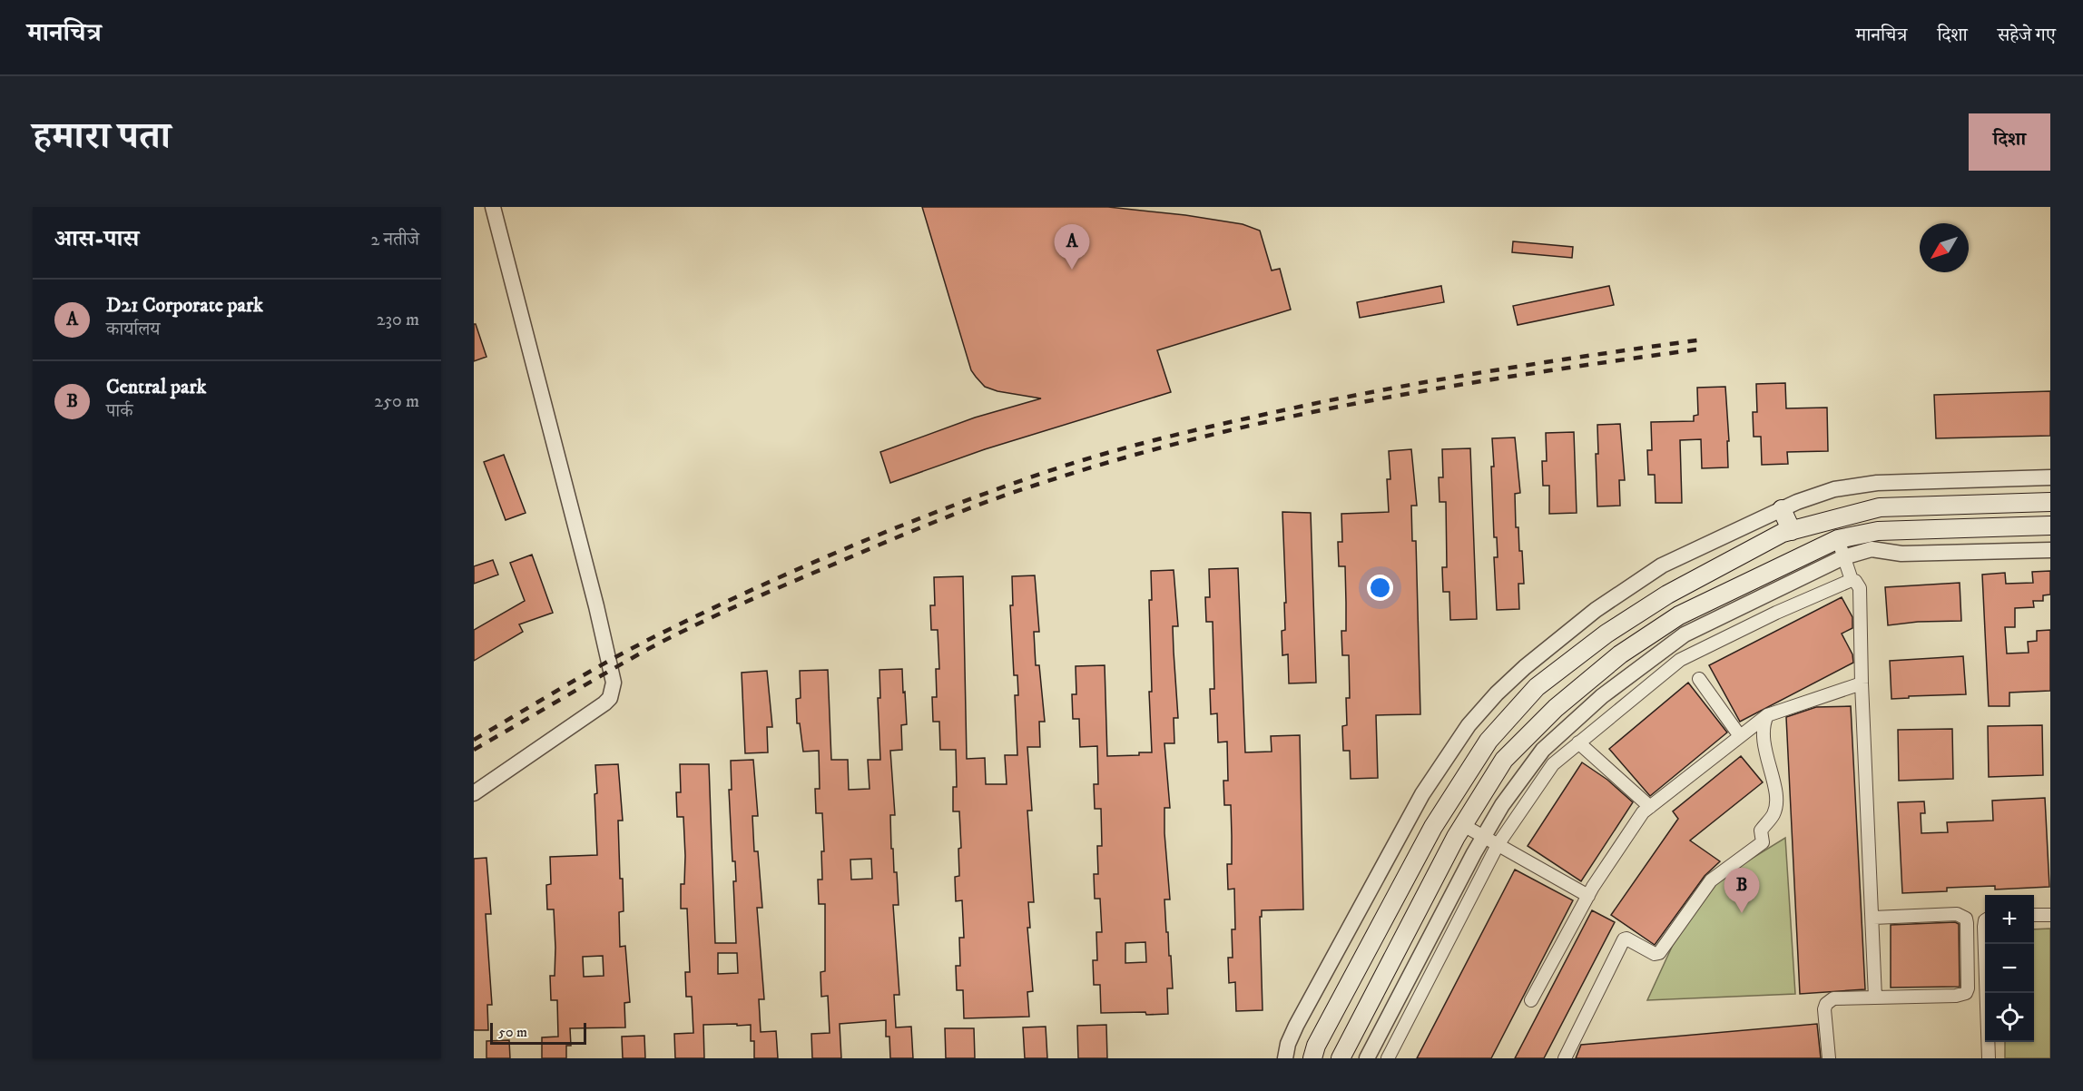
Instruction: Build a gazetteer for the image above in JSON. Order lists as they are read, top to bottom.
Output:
{
  "scale_bar": "50 m",
  "north": "bottom left",
  "page": {
    "header": "मानचित्र",
    "nav": ["मानचित्र", "दिशा", "सहेजे गए"],
    "title": "हमारा पता",
    "buttons": "दिशा",
    "heading": ["आस-पास", "2 नतीजे"],
    "pins": ["A", "B"],
    "list": [
      {
        "mark": "A",
        "name": "D21 Corporate park",
        "note": "कार्यालय",
        "value": "230 m"
      },
      {
        "mark": "B",
        "name": "Central park",
        "note": "पार्क",
        "value": "250 m"
      }
    ],
    "map_buttons": ["+", "−"],
    "scale": "50 m"
  }
}
